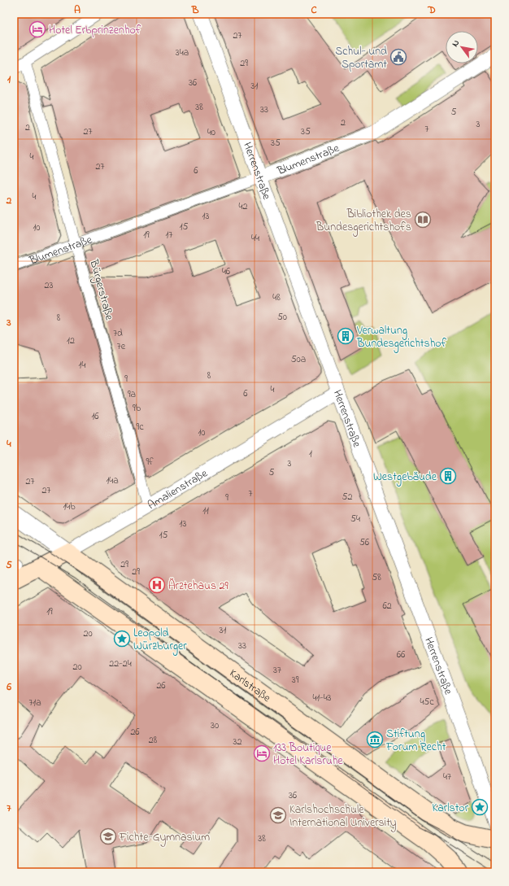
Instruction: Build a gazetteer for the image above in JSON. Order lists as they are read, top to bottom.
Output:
{
  "streets": {
    "main road": ["Amalienstraße", "Karlstraße"],
    "street": ["Blumenstraße", "Herrenstraße", "Bürgerstraße"]
  },
  "crossings": [
    ["Blumenstraße", "Herrenstraße"],
    ["Blumenstraße", "Bürgerstraße"],
    ["Herrenstraße", "Amalienstraße"],
    ["Bürgerstraße", "Amalienstraße"],
    ["Amalienstraße", "Karlstraße"]
  ],
  "places": {
    "hotel": ["Hotel Erbprinzenhof", "133 Boutique Hotel Karlsruhe"],
    "public building": ["Schul- und Sportamt"],
    "library": ["Bibliothek des Bundesgerichtshofs"],
    "building": ["Verwaltung Bundesgerichtshof", "Westgebäude"],
    "hospital": ["Ärztehaus 29"],
    "place": ["Leopold Würzburger", "Karlstor"],
    "museum": ["Stiftung Forum Recht"],
    "school or university": ["Karlshochschule International University", "Fichte-Gymnasium"]
  },
  "house_numbers": [
    "27",
    "34a",
    "29",
    "36",
    "31",
    "38",
    "33",
    "5",
    "2",
    "3",
    "2",
    "7",
    "27",
    "35",
    "40",
    "35",
    "4",
    "27",
    "6",
    "4",
    "42",
    "13",
    "15",
    "10",
    "19",
    "17",
    "44",
    "46",
    "23",
    "48",
    "50",
    "8",
    "7d",
    "12",
    "7e",
    "50a",
    "14",
    "8",
    "9",
    "4",
    "6",
    "9a",
    "9b",
    "16",
    "9c",
    "10",
    "1",
    "9f",
    "3",
    "5",
    "14a",
    "27",
    "27",
    "7",
    "52",
    "9",
    "14b",
    "11",
    "54",
    "13",
    "15",
    "56",
    "29",
    "29",
    "58",
    "62",
    "19",
    "31",
    "20",
    "33",
    "66",
    "22-24",
    "20",
    "37",
    "39",
    "26",
    "41-43",
    "45c",
    "71a",
    "30",
    "26",
    "28",
    "32",
    "47",
    "36",
    "38"
  ],
  "north": "top left",
  "grid": {
    "columns": [
      "A",
      "B",
      "C",
      "D"
    ],
    "rows": [
      "1",
      "2",
      "3",
      "4",
      "5",
      "6",
      "7"
    ]
  }
}
